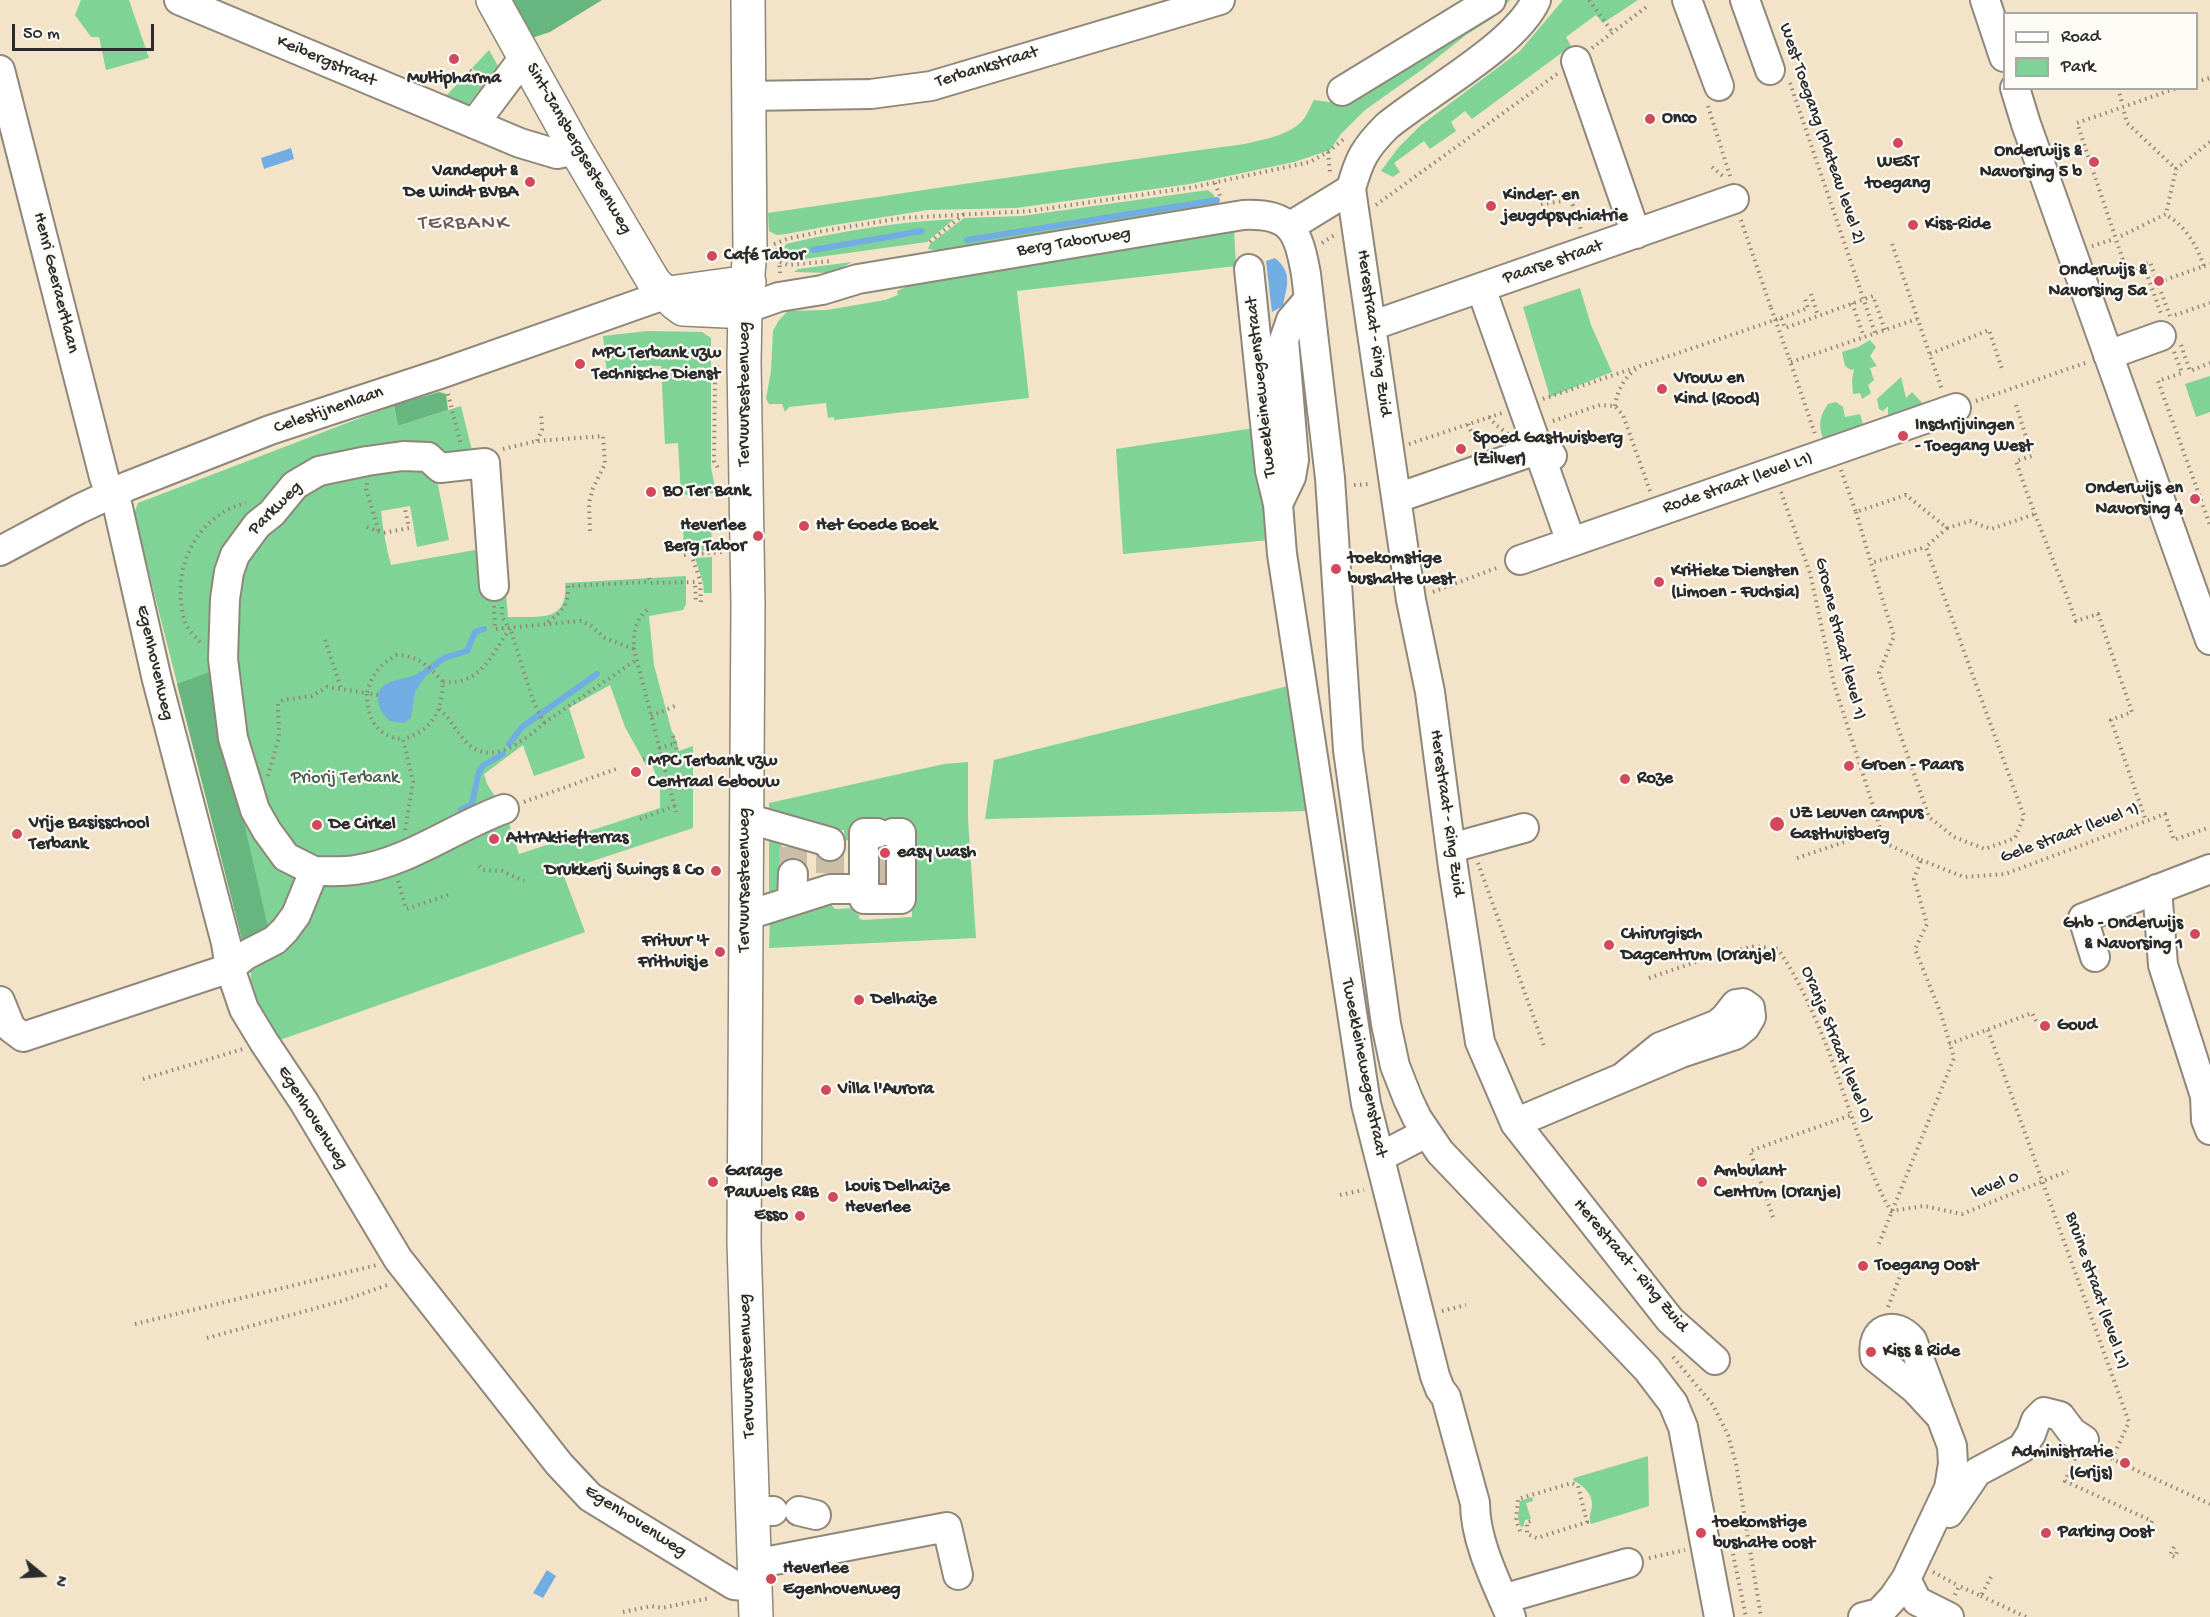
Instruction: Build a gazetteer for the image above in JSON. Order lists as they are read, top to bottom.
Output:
{
  "streets": {
    "main road": ["Sint-Jansbergsesteenweg", "Tervuursesteenweg"],
    "street": [
      "Keibergstraat",
      "Terbankstraat",
      "Berg Taborweg",
      "Paarse straat",
      "Henri Geeraertlaan",
      "Herestraat - Ring Zuid",
      "Tweekleinewegenstraat",
      "Celestijnenlaan",
      "Rode straat (level L1)",
      "Parkweg",
      "Egenhovenweg"
    ],
    "path": [
      "West Toegang (Plateau level 2)",
      "Groene straat (level 1)",
      "Gele straat (level 1)",
      "Oranje Straat (level 0)",
      "level 0",
      "Bruine straat (level L1)"
    ]
  },
  "crossings": [
    ["Keibergstraat", "Sint-Jansbergsesteenweg"],
    ["Terbankstraat", "Tervuursesteenweg"],
    ["Sint-Jansbergsesteenweg", "Berg Taborweg"],
    ["Sint-Jansbergsesteenweg", "Tervuursesteenweg"],
    ["Sint-Jansbergsesteenweg", "Celestijnenlaan"],
    ["Berg Taborweg", "Tervuursesteenweg"],
    ["Paarse straat", "Herestraat - Ring Zuid"],
    ["Henri Geeraertlaan", "Celestijnenlaan"],
    ["Henri Geeraertlaan", "Egenhovenweg"],
    ["Tervuursesteenweg", "Egenhovenweg"],
    ["Celestijnenlaan", "Egenhovenweg"],
    ["Rode straat (level L1)", "Groene straat (level 1)"],
    ["Groene straat (level 1)", "Gele straat (level 1)"],
    ["Oranje Straat (level 0)", "level 0"],
    ["level 0", "Bruine straat (level L1)"]
  ],
  "districts": ["TERBANK"],
  "parks": ["Priorij Terbank"],
  "places": [
    "Multipharma",
    "Onco",
    "WEST toegang",
    "Onderwijs & Navorsing 5 b",
    "Vandeput & De Windt BVBA",
    "Kinder- en jeugdpsychiatrie",
    "Kiss-Ride",
    "Café Tabor",
    "Onderwijs & Navorsing 5a",
    "MPC Terbank vzw Technische Dienst",
    "Vrouw en Kind (Rood)",
    "Inschrijvingen - Toegang West",
    "Spoed Gasthuisberg (Zilver)",
    "BO Ter Bank",
    "Onderwijs en Navorsing 4",
    "Het Goede Boek",
    "Heverlee Berg Tabor",
    "toekomstige bushalte west",
    "Kritieke Diensten (Limoen - Fuchsia)",
    "Groen - Paars",
    "MPC Terbank vzw Centraal Gebouw",
    "Roze",
    "UZ Leuven campus Gasthuisberg",
    "De Cirkel",
    "Vrije Basisschool Terbank",
    "AttrAktiefterras",
    "easy wash",
    "Drukkerij Swings & Co",
    "Ghb - Onderwijs & Navorsing 1",
    "Chirurgisch Dagcentrum (Oranje)",
    "Frituur 't Frithuisje",
    "Delhaize",
    "Goud",
    "Villa l'Aurora",
    "Garage Pauwels R&B",
    "Ambulant Centrum (Oranje)",
    "Louis Delhaize Heverlee",
    "Esso",
    "Toegang Oost",
    "Kiss & Ride",
    "Administratie (Grijs)",
    "toekomstige bushalte oost",
    "Parking Oost",
    "Heverlee Egenhovenweg"
  ],
  "legend": ["Road", "Park"],
  "scale_bar": "50 m",
  "north": "right"
}
